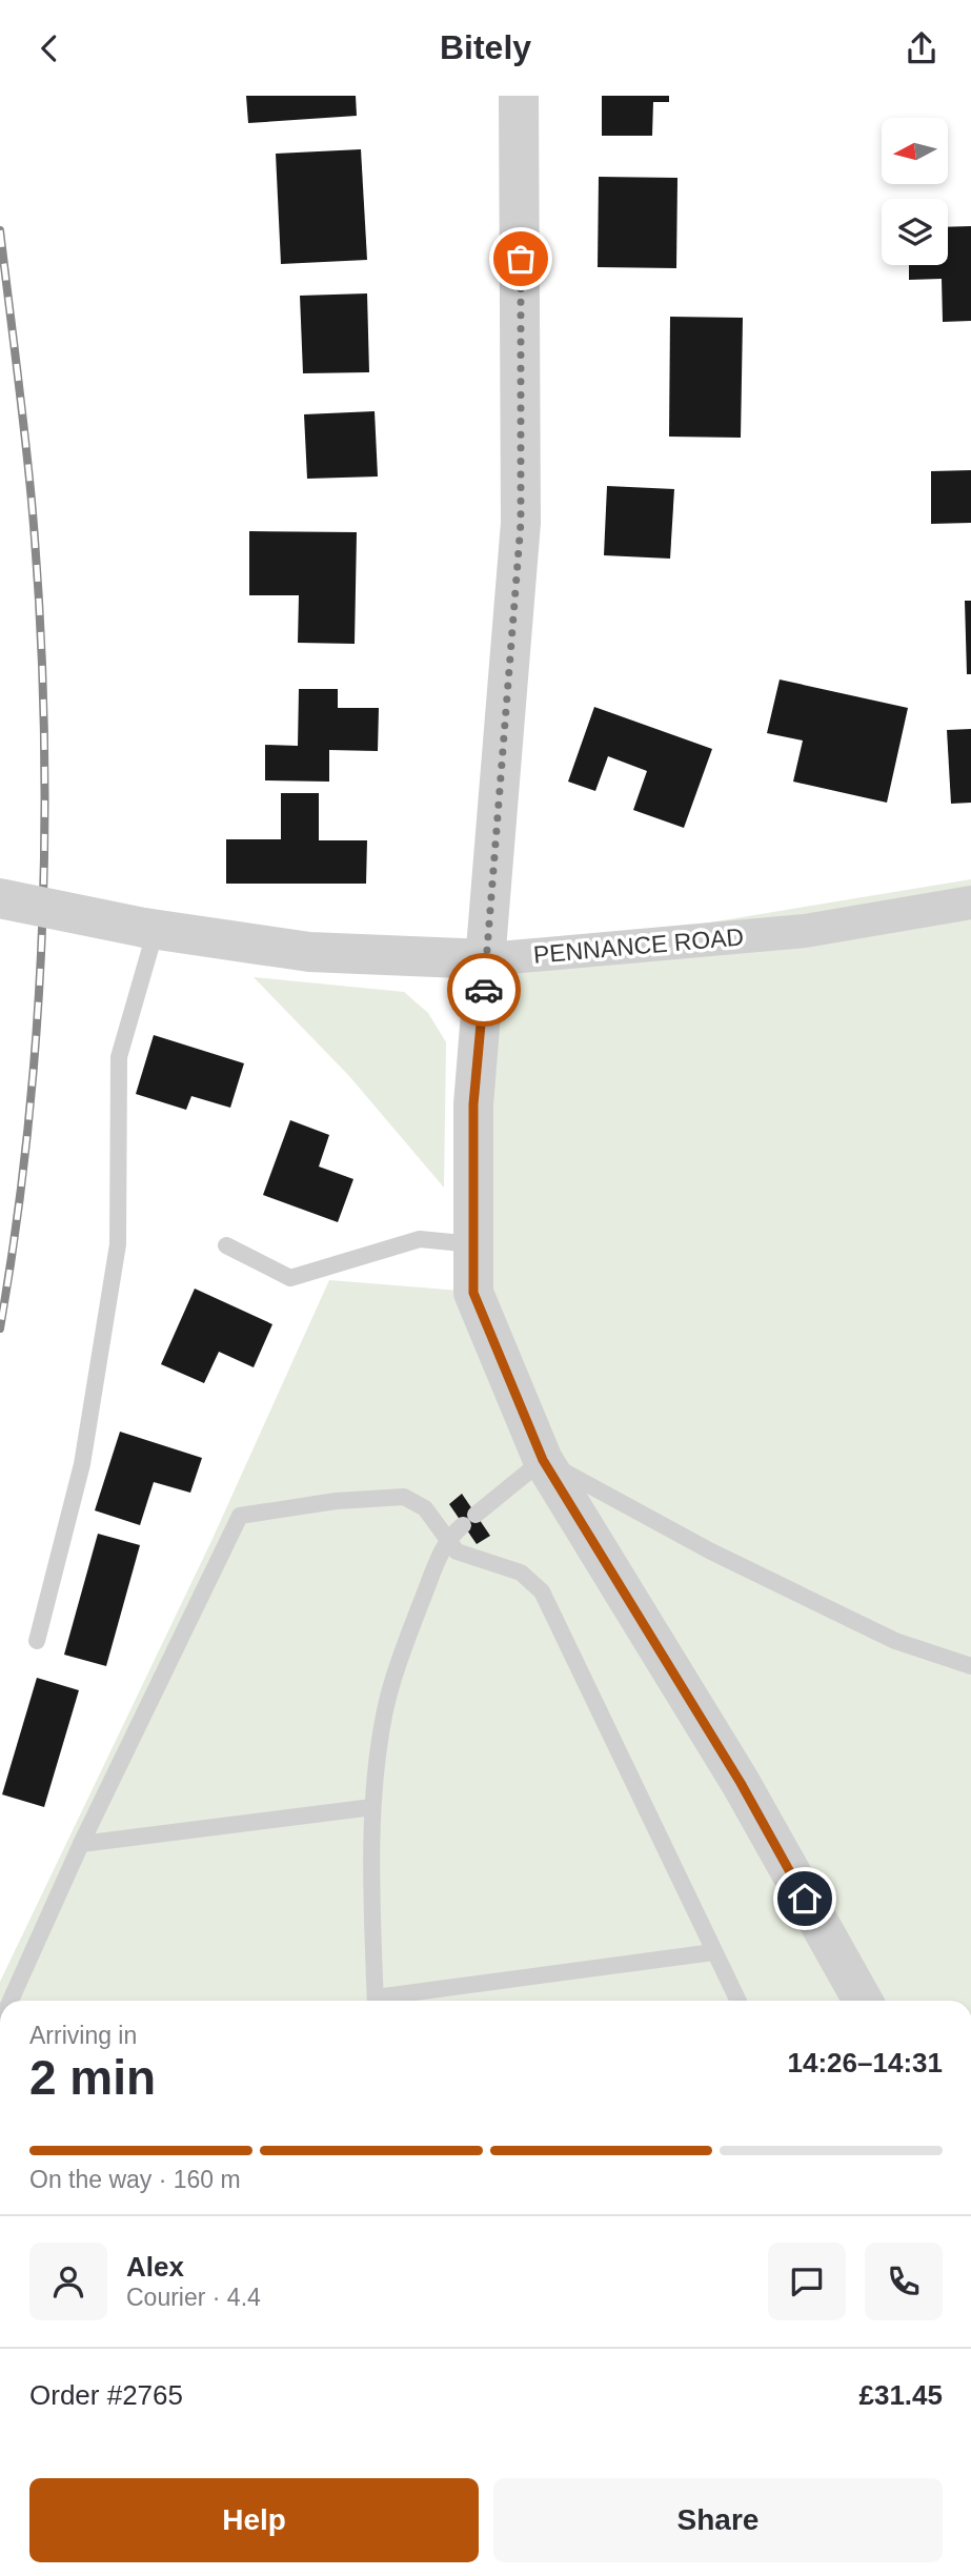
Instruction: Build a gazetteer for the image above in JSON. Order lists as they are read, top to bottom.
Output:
{
  "streets": {
    "street": ["PENNANCE ROAD"]
  },
  "north": "left",
  "page": {
    "header": "Bitely",
    "heading": ["2 min", "Arriving in", "14:26–14:31"],
    "panel": [
      "Alex",
      "Courier · 4.4",
      "Order #2765",
      "£31.45"
    ],
    "bar": "On the way · 160 m",
    "buttons": ["Help", "Share"]
  }
}
